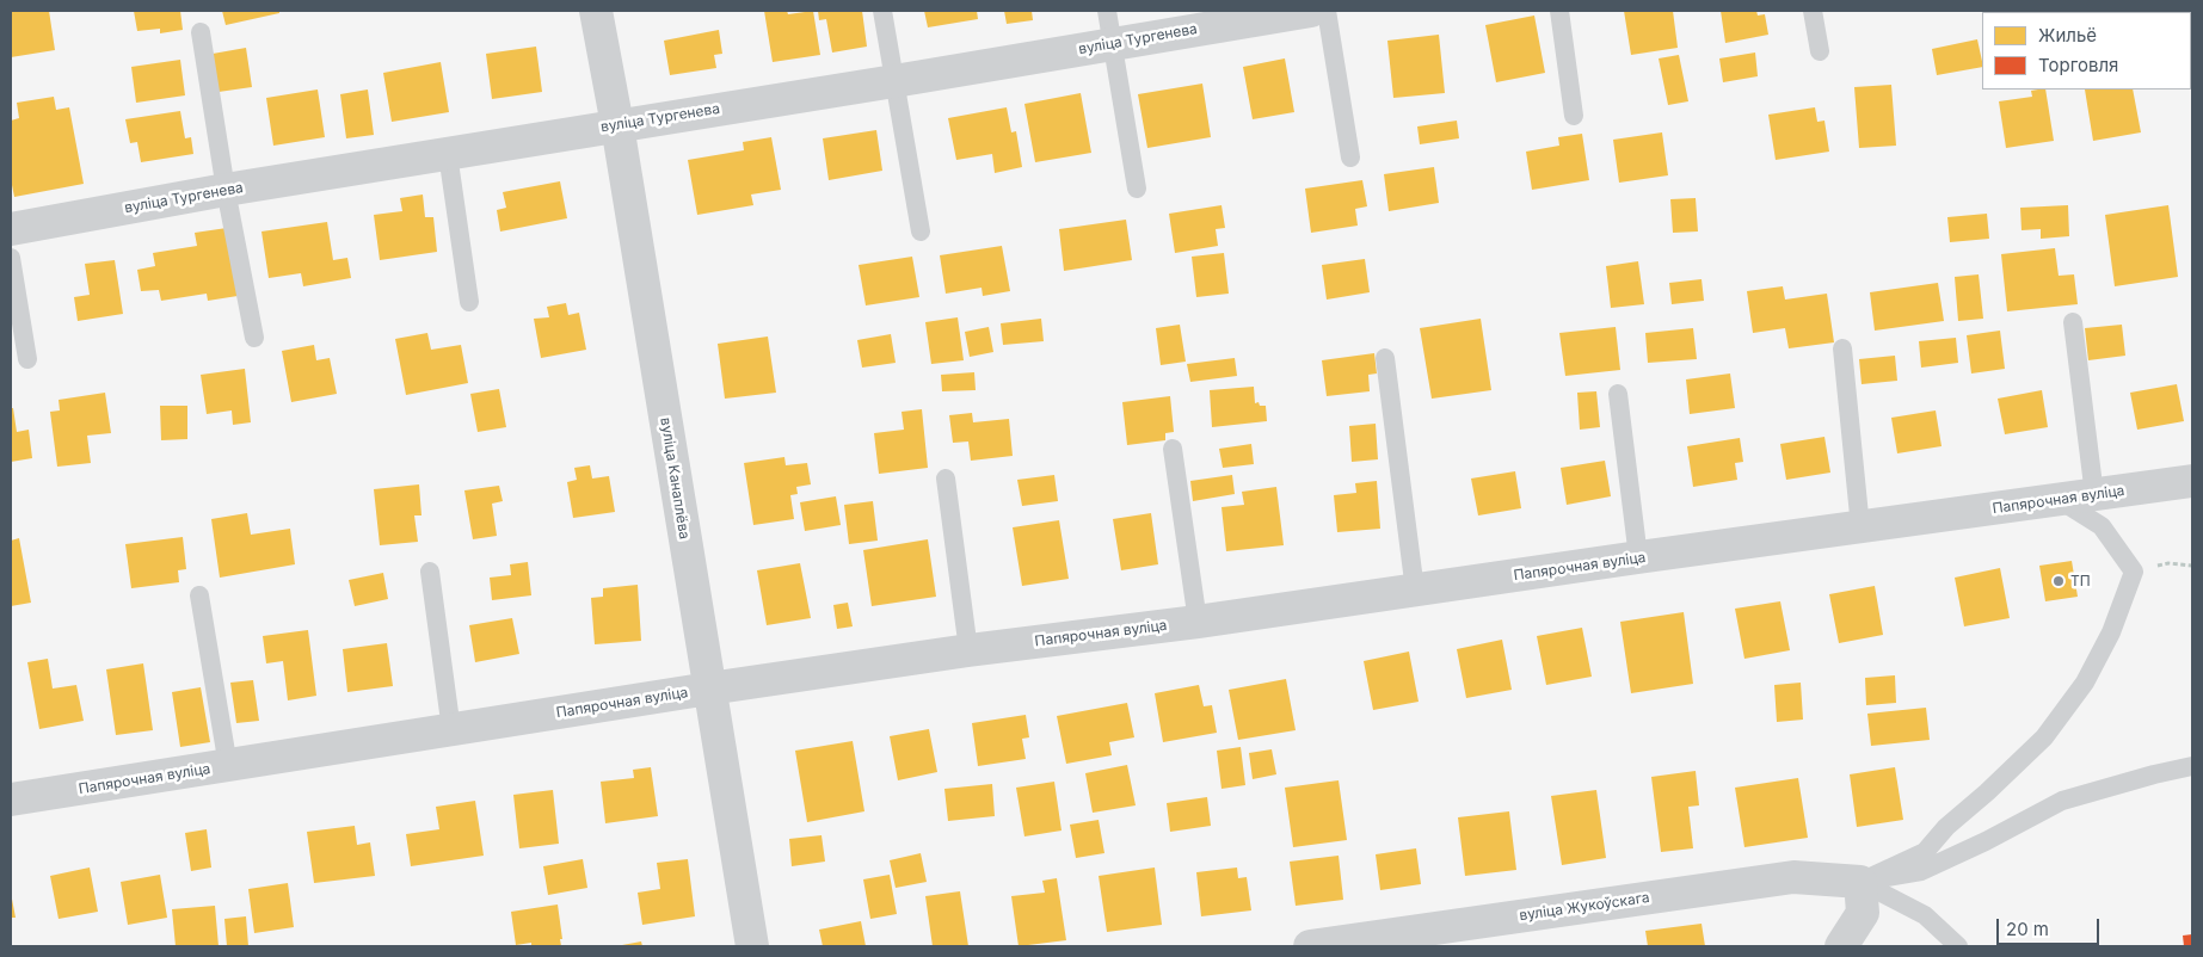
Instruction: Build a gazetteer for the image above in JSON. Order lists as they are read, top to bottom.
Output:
{
  "streets": {
    "street": [
      "вуліца Тургенева",
      "вуліца Канаплёва",
      "Папярочная вуліца",
      "вуліца Жукоўскага"
    ]
  },
  "crossings": [
    ["вуліца Тургенева", "вуліца Канаплёва"],
    ["вуліца Канаплёва", "Папярочная вуліца"]
  ],
  "places": ["ТП"],
  "legend": ["Жильё", "Торговля"],
  "scale_bar": "20 m"
}
